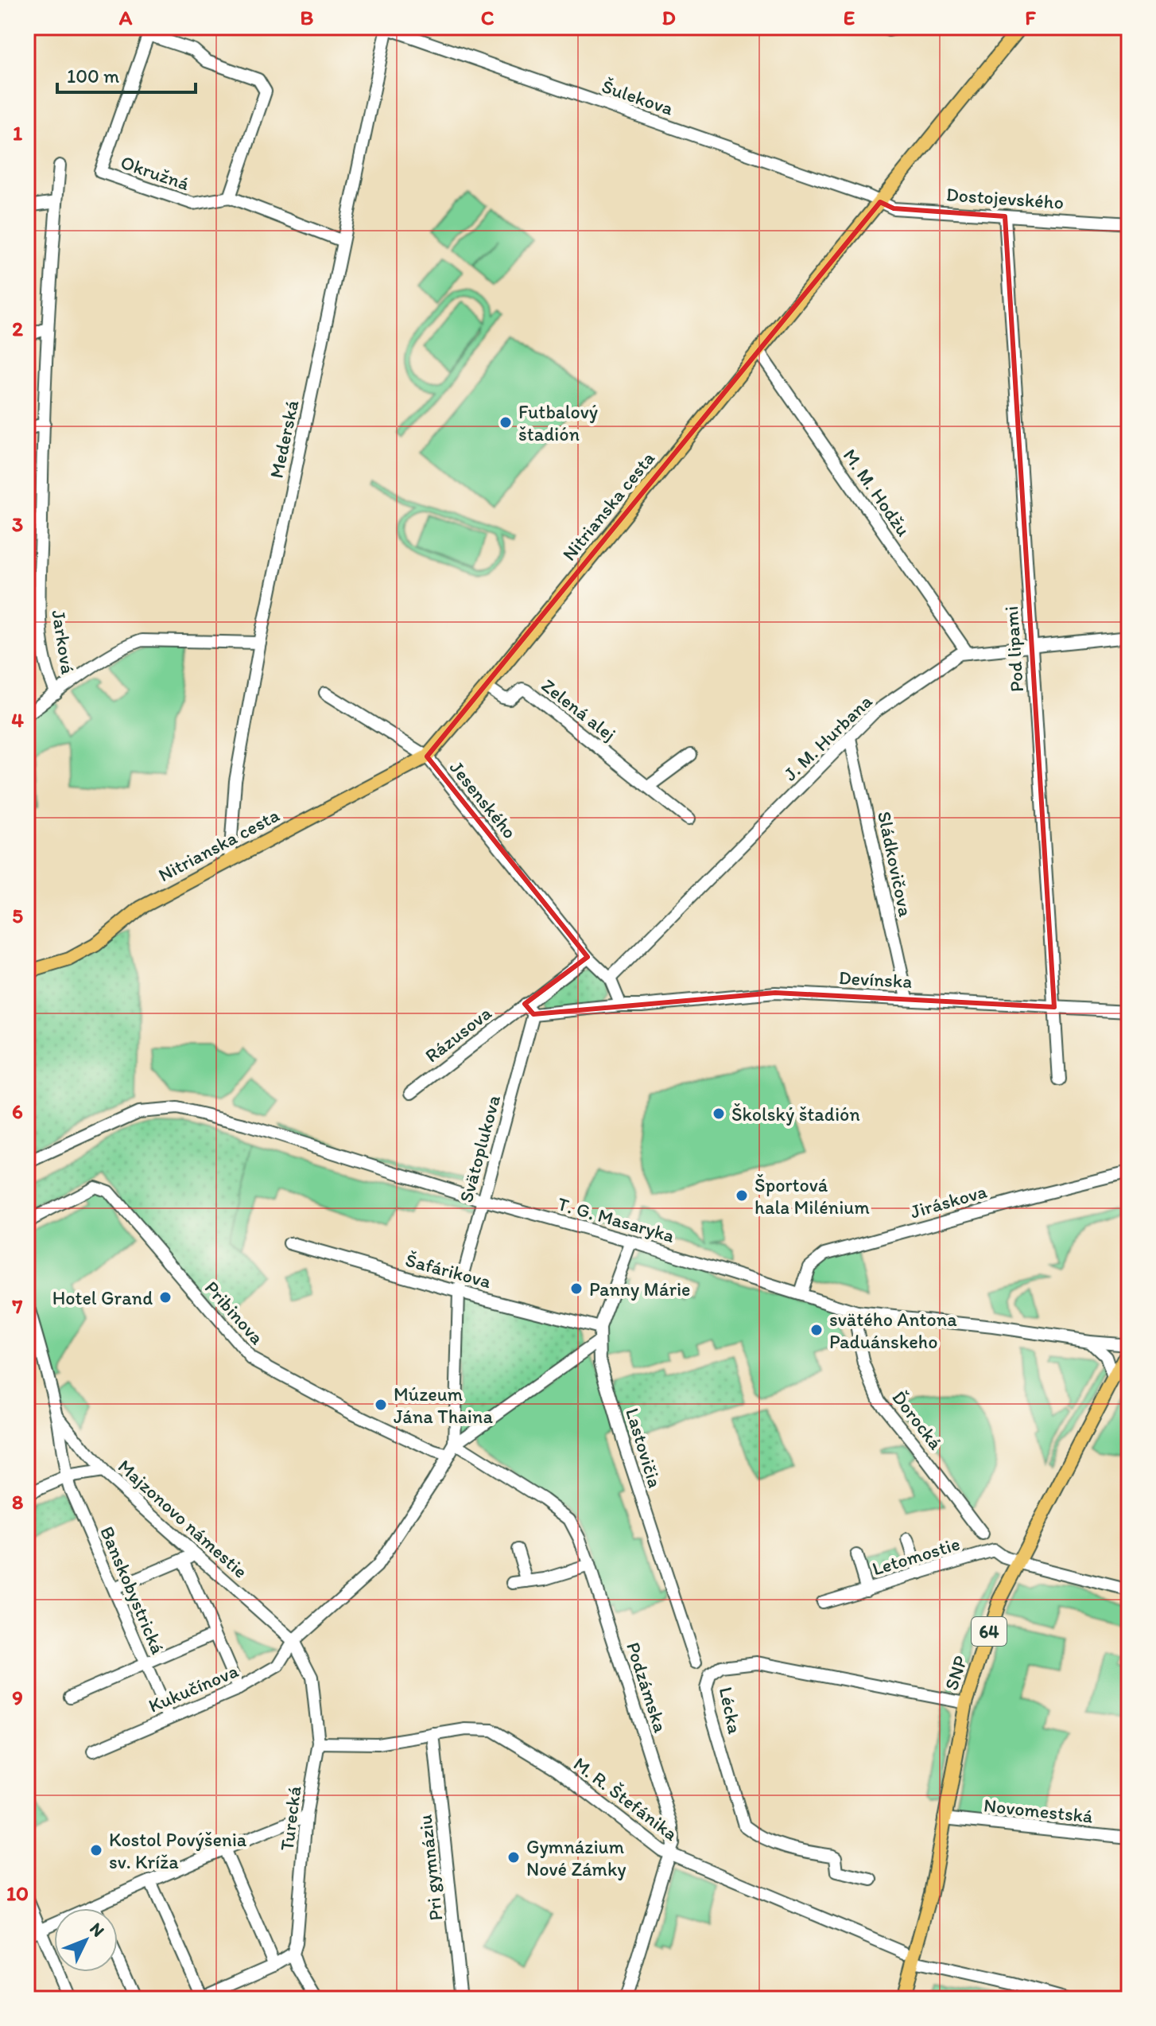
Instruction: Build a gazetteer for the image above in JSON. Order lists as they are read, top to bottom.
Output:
{
  "streets": {
    "main road": ["Nitrianska cesta", "64", "SNP"],
    "street": [
      "Šulekova",
      "Okružná",
      "Dostojevského",
      "Mederská",
      "M. M. Hodžu",
      "Jarková",
      "Pod lipami",
      "Zelená alej",
      "J. M. Hurbana",
      "Jesenského",
      "Sládkovičova",
      "Devínska",
      "Rázusova",
      "Svätoplukova",
      "Jiráskova",
      "T. G. Masaryka",
      "Šafárikova",
      "Pribinova",
      "Ďorocká",
      "Lastovičia",
      "Majzonovo námestie",
      "Letomostie",
      "Banskobystrická",
      "Podzámska",
      "Kukučínova",
      "Lécka",
      "M. R. Štefánika",
      "Novomestská",
      "Turecká",
      "Pri gymnáziu"
    ]
  },
  "crossings": [
    ["Šulekova", "Dostojevského"],
    ["Šulekova", "Mederská"],
    ["Šulekova", "Nitrianska cesta"],
    ["Dostojevského", "Nitrianska cesta"],
    ["Dostojevského", "Pod lipami"],
    ["Mederská", "Nitrianska cesta"],
    ["M. M. Hodžu", "Nitrianska cesta"],
    ["M. M. Hodžu", "J. M. Hurbana"],
    ["Nitrianska cesta", "Zelená alej"],
    ["Nitrianska cesta", "Jesenského"],
    ["Pod lipami", "J. M. Hurbana"],
    ["Pod lipami", "Devínska"],
    ["J. M. Hurbana", "Jesenského"],
    ["J. M. Hurbana", "Sládkovičova"],
    ["Jesenského", "Rázusova"],
    ["Sládkovičova", "Devínska"],
    ["Devínska", "Svätoplukova"],
    ["Svätoplukova", "T. G. Masaryka"],
    ["Svätoplukova", "Šafárikova"],
    ["Svätoplukova", "Podzámska"],
    ["Svätoplukova", "Kukučínova"],
    ["Jiráskova", "T. G. Masaryka"],
    ["T. G. Masaryka", "Ďorocká"],
    ["T. G. Masaryka", "Lastovičia"],
    ["Šafárikova", "Lastovičia"],
    ["Pribinova", "Kukučínova"],
    ["Majzonovo námestie", "Banskobystrická"],
    ["Majzonovo námestie", "Kukučínova"],
    ["Majzonovo námestie", "Turecká"],
    ["Letomostie", "SNP"],
    ["Banskobystrická", "Kukučínova"],
    ["64", "SNP"],
    ["64", "M. R. Štefánika"],
    ["SNP", "Lécka"],
    ["SNP", "M. R. Štefánika"],
    ["SNP", "Novomestská"],
    ["Podzámska", "Kukučínova"],
    ["Podzámska", "M. R. Štefánika"],
    ["Kukučínova", "Turecká"],
    ["M. R. Štefánika", "Turecká"],
    ["M. R. Štefánika", "Pri gymnáziu"]
  ],
  "places": [
    "Futbalový štadión",
    "Školský štadión",
    "Športová hala Milénium",
    "Panny Márie",
    "Hotel Grand",
    "svätého Antona Paduánskeho",
    "Múzeum Jána Thaina",
    "Kostol Povýšenia sv. Kríža",
    "Gymnázium Nové Zámky"
  ],
  "scale_bar": "100 m",
  "north": "top right",
  "grid": {
    "columns": [
      "A",
      "B",
      "C",
      "D",
      "E",
      "F"
    ],
    "rows": [
      "1",
      "2",
      "3",
      "4",
      "5",
      "6",
      "7",
      "8",
      "9",
      "10"
    ]
  }
}
